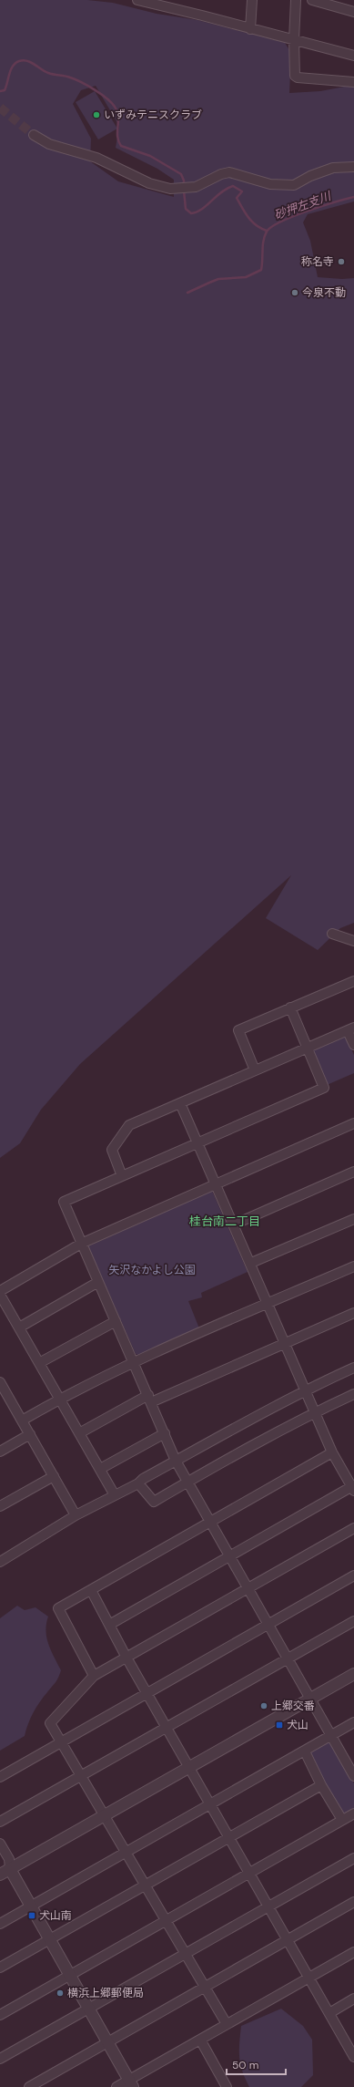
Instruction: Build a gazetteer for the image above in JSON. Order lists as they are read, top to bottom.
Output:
{
  "districts": ["桂台南二丁目"],
  "water": ["砂押左支川"],
  "parks": ["矢沢なかよし公園"],
  "places": {
    "other": [
      "いずみテニスクラブ",
      "称名寺",
      "今泉不動",
      "上郷交番",
      "横浜上郷郵便局"
    ],
    "transit": ["犬山", "犬山南"]
  },
  "scale_bar": "50 m"
}
